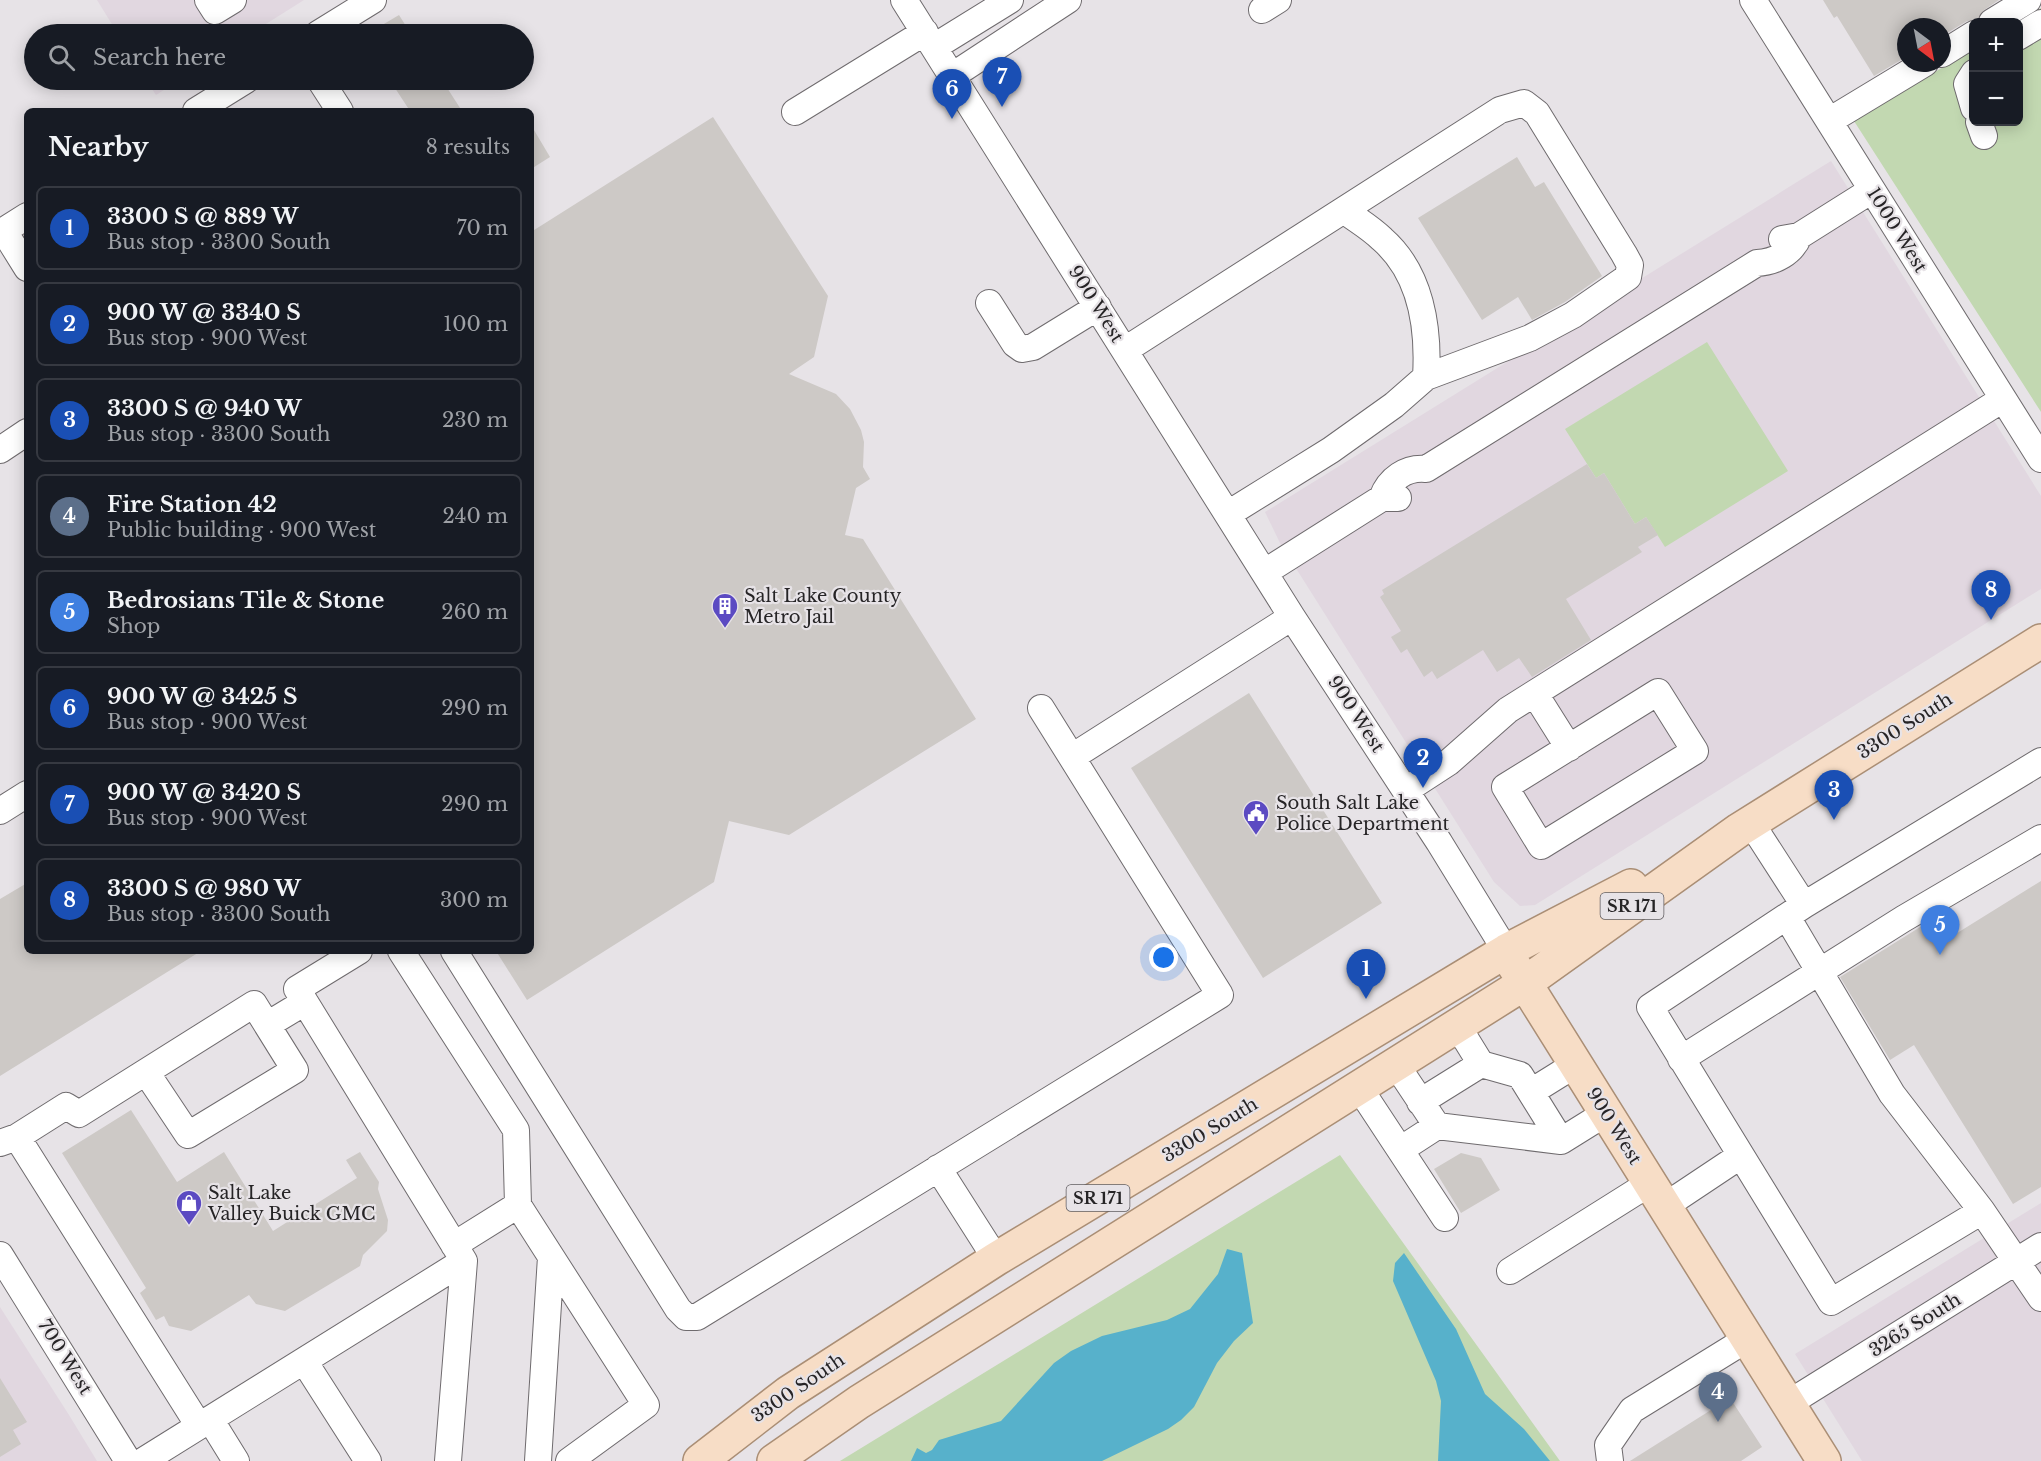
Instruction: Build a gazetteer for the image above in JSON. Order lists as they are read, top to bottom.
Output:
{
  "streets": {
    "main road": ["900 West", "3300 South", "SR 171"],
    "street": ["1000 West", "3265 South", "700 West"]
  },
  "crossings": [
    ["900 West", "3300 South"],
    ["900 West", "3265 South"]
  ],
  "places": {
    "building": ["Salt Lake County Metro Jail"],
    "public building": ["South Salt Lake Police Department"],
    "shop": ["Salt Lake Valley Buick GMC"]
  },
  "north": "bottom right",
  "page": {
    "map_buttons": ["+", "−"],
    "search": "Search here",
    "pins": [
      "7",
      "6",
      "8",
      "2",
      "3",
      "5",
      "1",
      "4"
    ],
    "heading": ["Nearby", "8 results"],
    "list": [
      {
        "mark": "1",
        "name": "3300 S @ 889 W",
        "note": "Bus stop · 3300 South",
        "value": "70 m"
      },
      {
        "mark": "2",
        "name": "900 W @ 3340 S",
        "note": "Bus stop · 900 West",
        "value": "100 m"
      },
      {
        "mark": "3",
        "name": "3300 S @ 940 W",
        "note": "Bus stop · 3300 South",
        "value": "230 m"
      },
      {
        "mark": "4",
        "name": "Fire Station 42",
        "note": "Public building · 900 West",
        "value": "240 m"
      },
      {
        "mark": "5",
        "name": "Bedrosians Tile & Stone",
        "note": "Shop",
        "value": "260 m"
      },
      {
        "mark": "6",
        "name": "900 W @ 3425 S",
        "note": "Bus stop · 900 West",
        "value": "290 m"
      },
      {
        "mark": "7",
        "name": "900 W @ 3420 S",
        "note": "Bus stop · 900 West",
        "value": "290 m"
      },
      {
        "mark": "8",
        "name": "3300 S @ 980 W",
        "note": "Bus stop · 3300 South",
        "value": "300 m"
      }
    ]
  }
}
